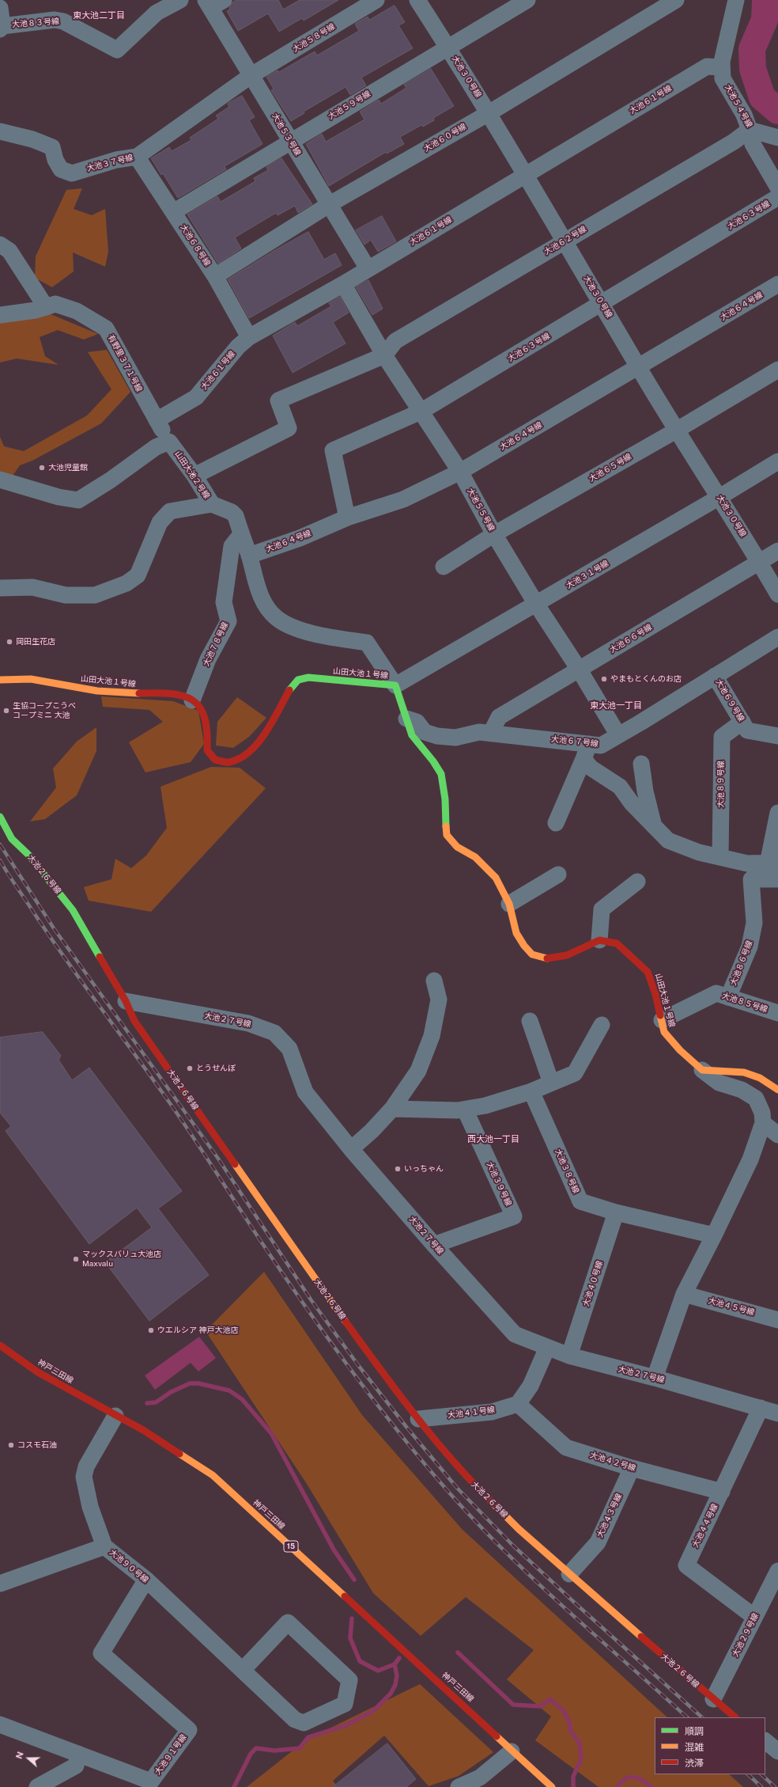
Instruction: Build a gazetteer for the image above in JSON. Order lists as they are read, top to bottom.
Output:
{
  "streets": {
    "street": [
      "大池８３号線",
      "大池５８号線",
      "大池３０号線",
      "大池６１号線",
      "大池５９号線",
      "大池５４号線",
      "大池５３号線",
      "大池６０号線",
      "大池３７号線",
      "大池６３号線",
      "大池６２号線",
      "大池６８号線",
      "大池６４号線",
      "有野里３７１号線",
      "大池６５号線",
      "山田大池２号線",
      "大池５５号線",
      "大池３１号線",
      "大池６６号線",
      "大池７８号線",
      "山田大池１号線",
      "大池６９号線",
      "大池６７号線",
      "大池８９号線",
      "大池２６号線",
      "大池８６号線",
      "大池８５号線",
      "大池２７号線",
      "大池３８号線",
      "大池３９号線",
      "大池４０号線",
      "大池４５号線",
      "神戸三田線",
      "大池４１号線",
      "大池４２号線",
      "大池４３号線",
      "大池４４号線",
      "15",
      "大池９０号線",
      "大池２９号線",
      "大池９１号線"
    ]
  },
  "crossings": [
    ["大池５８号線", "大池５３号線"],
    ["大池５８号線", "大池３７号線"],
    ["大池３０号線", "大池６１号線"],
    ["大池３０号線", "大池５９号線"],
    ["大池３０号線", "大池６０号線"],
    ["大池３０号線", "大池６３号線"],
    ["大池３０号線", "大池６２号線"],
    ["大池３０号線", "大池６４号線"],
    ["大池３０号線", "大池６５号線"],
    ["大池３０号線", "大池３１号線"],
    ["大池３０号線", "大池６６号線"],
    ["大池６１号線", "大池５４号線"],
    ["大池６１号線", "大池５３号線"],
    ["大池６１号線", "大池６８号線"],
    ["大池６１号線", "有野里３７１号線"],
    ["大池６１号線", "大池５５号線"],
    ["大池５９号線", "大池５３号線"],
    ["大池５９号線", "大池６８号線"],
    ["大池５４号線", "大池６２号線"],
    ["大池５３号線", "大池６０号線"],
    ["大池５３号線", "大池３７号線"],
    ["大池６０号線", "大池６８号線"],
    ["大池３７号線", "大池６８号線"],
    ["大池６３号線", "大池６４号線"],
    ["大池６３号線", "大池５５号線"],
    ["大池６２号線", "大池５５号線"],
    ["大池６４号線", "山田大池２号線"],
    ["大池６４号線", "大池５５号線"],
    ["有野里３７１号線", "山田大池２号線"],
    ["大池６５号線", "大池５５号線"],
    ["山田大池２号線", "大池３１号線"],
    ["山田大池２号線", "大池７８号線"],
    ["山田大池２号線", "山田大池１号線"],
    ["大池５５号線", "大池３１号線"],
    ["大池５５号線", "大池６６号線"],
    ["大池５５号線", "大池６７号線"],
    ["大池３１号線", "山田大池１号線"],
    ["大池６６号線", "大池６７号線"],
    ["大池７８号線", "山田大池１号線"],
    ["山田大池１号線", "大池６７号線"],
    ["山田大池１号線", "大池８５号線"],
    ["大池６９号線", "大池６７号線"],
    ["大池６９号線", "大池８９号線"],
    ["大池２６号線", "大池２７号線"],
    ["大池２６号線", "大池４１号線"],
    ["大池２６号線", "大池４３号線"],
    ["大池２６号線", "大池２９号線"],
    ["大池８６号線", "大池８５号線"],
    ["大池２７号線", "大池３９号線"],
    ["大池２７号線", "大池４０号線"],
    ["大池２７号線", "大池４４号線"],
    ["大池３８号線", "大池４０号線"],
    ["神戸三田線", "大池９０号線"],
    ["大池４１号線", "大池４２号線"],
    ["大池４２号線", "大池４３号線"],
    ["大池４２号線", "大池４４号線"],
    ["大池４４号線", "大池２９号線"],
    ["大池９０号線", "大池９１号線"]
  ],
  "districts": ["東大池二丁目", "東大池一丁目", "西大池一丁目"],
  "places": [
    "大池児童館",
    "岡田生花店",
    "やまもとくんのお店",
    "生協コープこうべ コープミニ 大池",
    "とうせんぼ",
    "いっちゃん",
    "マックスバリュ大池店 Maxvalu",
    "ウエルシア 神戸大池店",
    "コスモ石油"
  ],
  "legend": ["順調", "混雑", "渋滞"],
  "north": "left"
}
